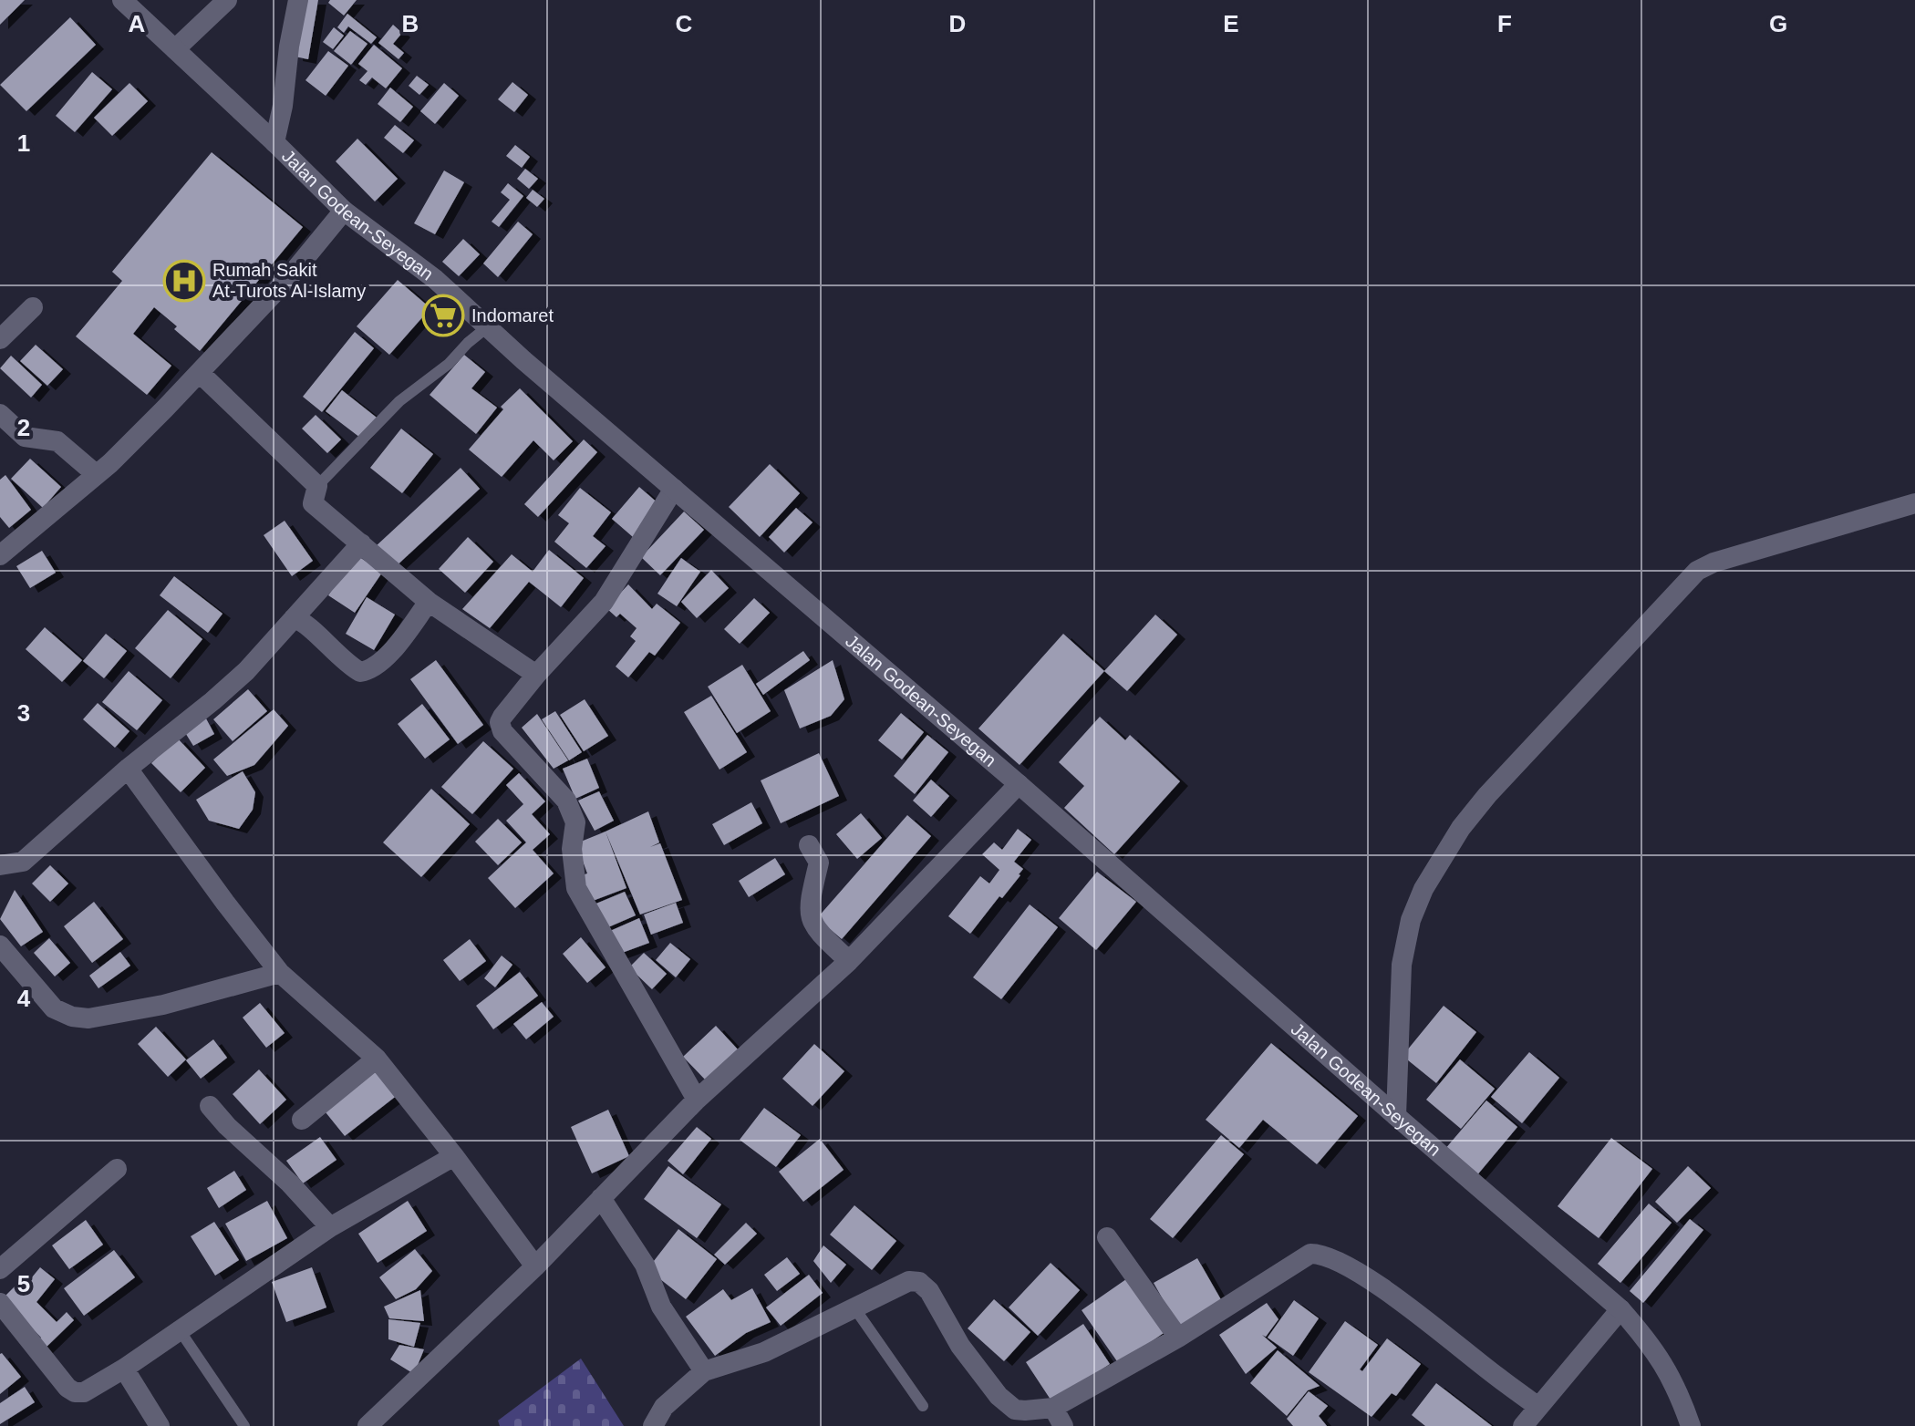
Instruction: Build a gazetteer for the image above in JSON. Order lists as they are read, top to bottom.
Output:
{
  "streets": {
    "street": ["Jalan Godean-Seyegan"]
  },
  "places": {
    "hospital": ["Rumah Sakit At-Turots Al-Islamy"],
    "supermarket": ["Indomaret"]
  },
  "grid": {
    "columns": [
      "A",
      "B",
      "C",
      "D",
      "E",
      "F",
      "G"
    ],
    "rows": [
      "1",
      "2",
      "3",
      "4",
      "5"
    ]
  }
}
